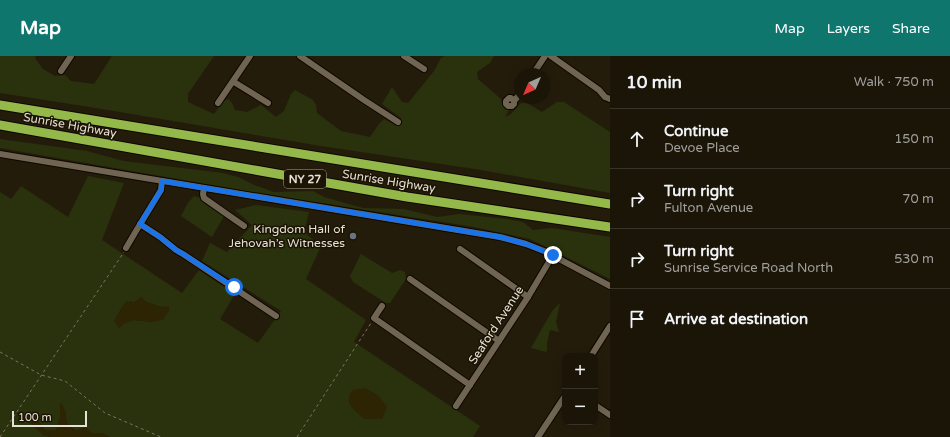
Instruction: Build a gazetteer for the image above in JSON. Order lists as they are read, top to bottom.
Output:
{
  "streets": {
    "highway": ["Sunrise Highway", "NY 27"],
    "street": ["Seaford Avenue"]
  },
  "places": ["Kingdom Hall of Jehovah’s Witnesses"],
  "scale_bar": "100 m",
  "north": "bottom left",
  "page": {
    "header": "Map",
    "nav": ["Map", "Layers", "Share"],
    "heading": ["10 min", "Walk · 750 m"],
    "list": [
      ["Continue", "Devoe Place", "150 m"],
      ["Turn right", "Fulton Avenue", "70 m"],
      ["Turn right", "Sunrise Service Road North", "530 m"],
      "Arrive at destination"
    ],
    "map_buttons": ["+", "−"],
    "scale": "100 m"
  }
}
